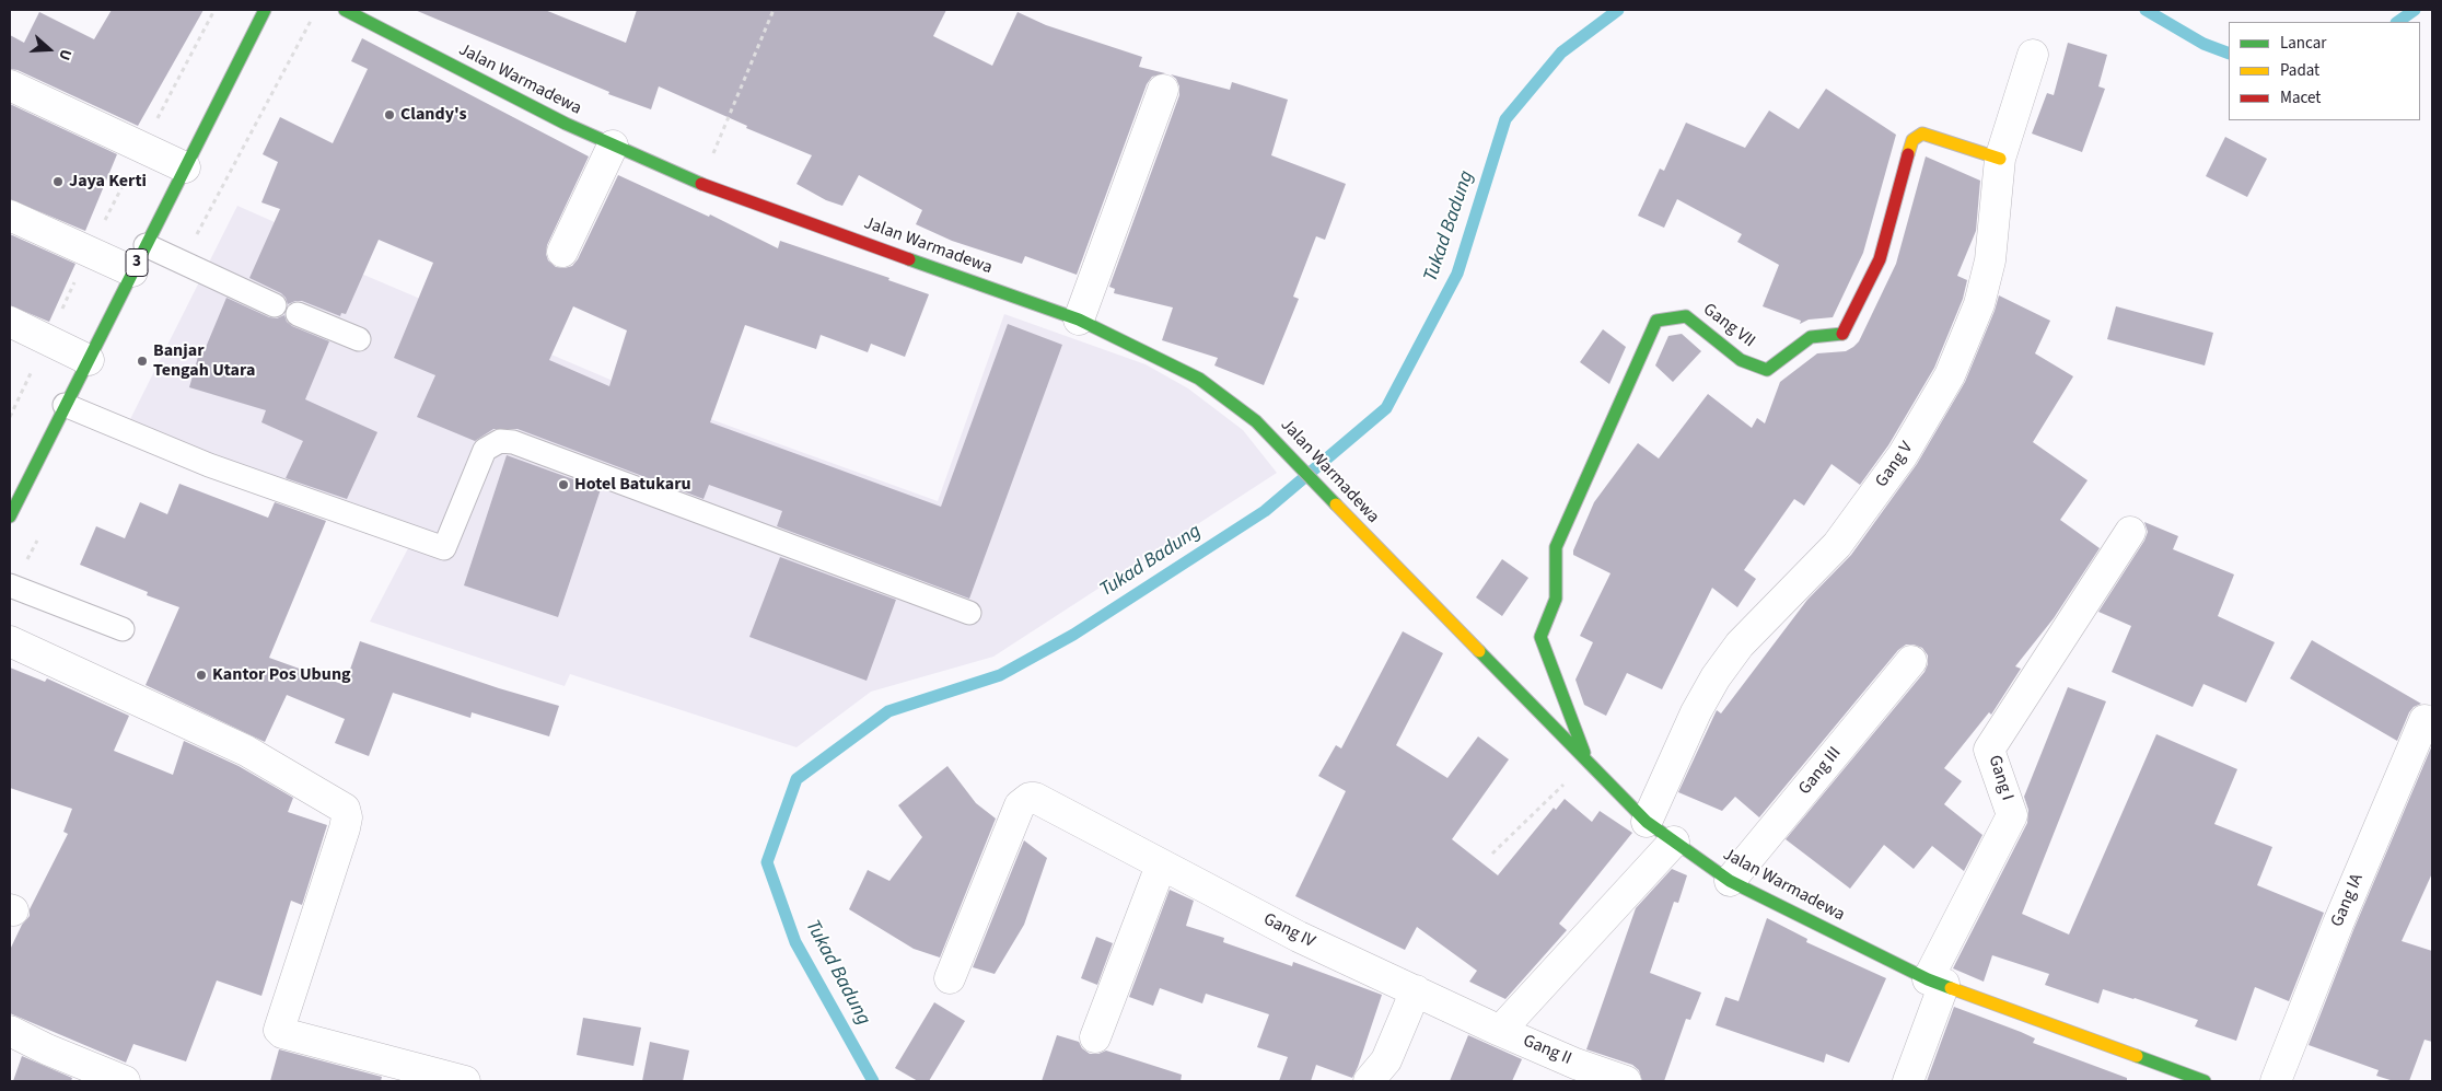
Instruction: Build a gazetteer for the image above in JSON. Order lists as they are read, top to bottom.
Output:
{
  "streets": {
    "main road": ["Jalan Warmadewa", "3", "Gang VII"],
    "street": [
      "Gang V",
      "Gang III",
      "Gang I",
      "Gang IA",
      "Gang IV",
      "Gang II"
    ]
  },
  "crossings": [
    ["Jalan Warmadewa", "Gang VII"],
    ["Jalan Warmadewa", "Gang V"],
    ["Jalan Warmadewa", "Gang III"],
    ["Jalan Warmadewa", "Gang I"],
    ["Gang VII", "Gang V"],
    ["Gang IV", "Gang II"]
  ],
  "water": ["Tukad Badung"],
  "places": [
    "Clandy's",
    "Jaya Kerti",
    "Banjar Tengah Utara",
    "Hotel Batukaru",
    "Kantor Pos Ubung"
  ],
  "legend": ["Lancar", "Padat", "Macet"],
  "north": "right"
}
